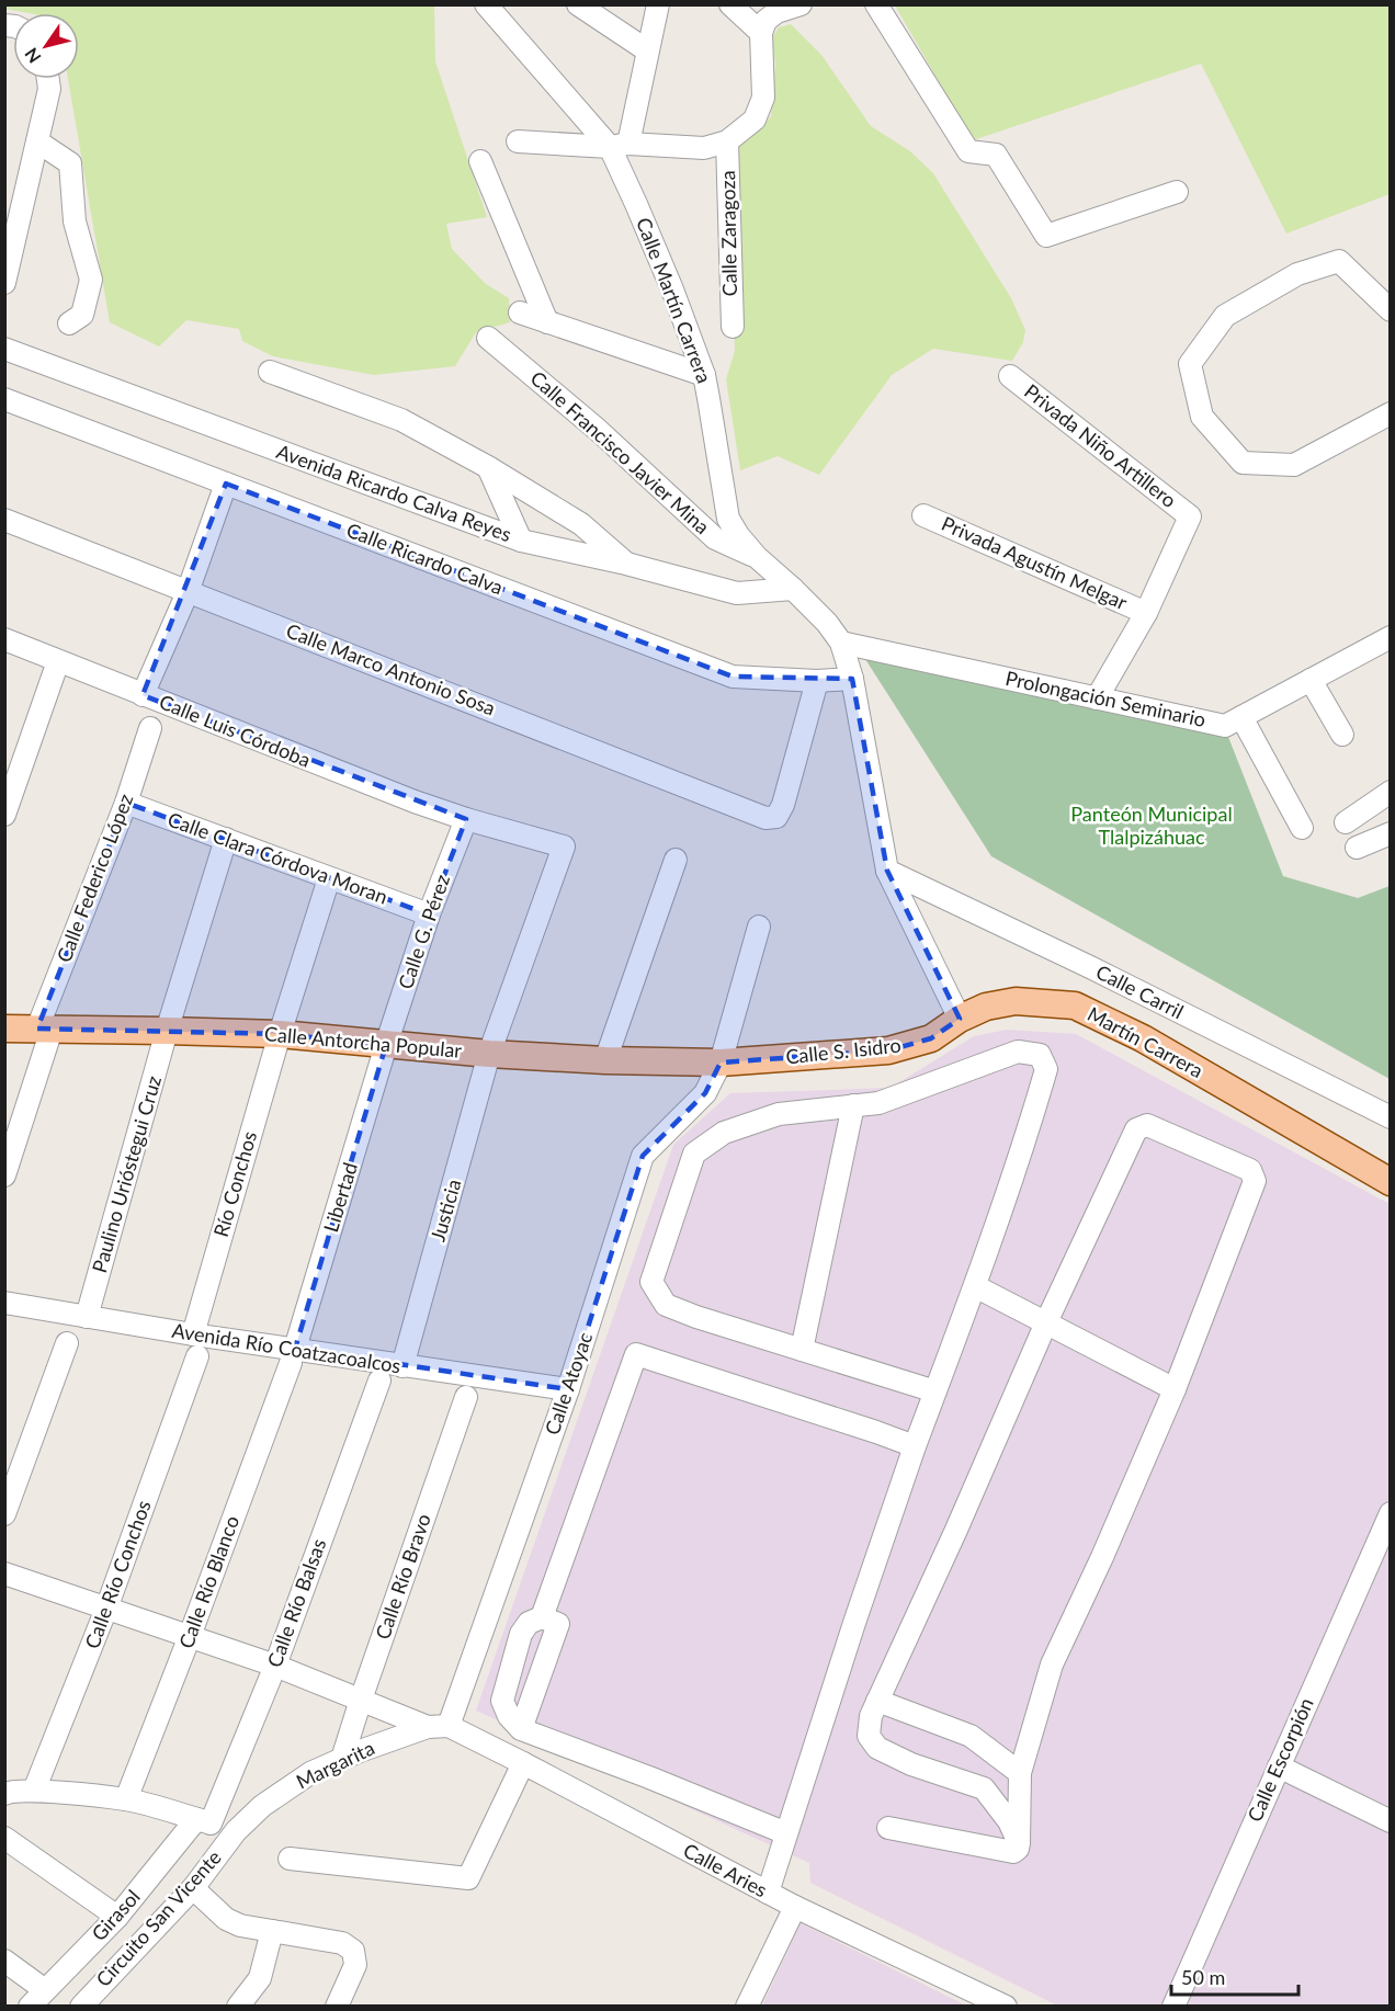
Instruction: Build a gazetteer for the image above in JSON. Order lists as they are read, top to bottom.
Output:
{
  "streets": {
    "main road": ["Calle Antorcha Popular", "Martín Carrera", "Calle S. Isidro"],
    "street": [
      "Calle Zaragoza",
      "Calle Martín Carrera",
      "Privada Niño Artillero",
      "Calle Francisco Javier Mina",
      "Avenida Ricardo Calva Reyes",
      "Calle Ricardo Calva",
      "Privada Agustín Melgar",
      "Calle Marco Antonio Sosa",
      "Prolongación Seminario",
      "Calle Luis Córdoba",
      "Calle Clara Córdova Moran",
      "Calle Federico López",
      "Calle G. Pérez",
      "Calle Carril",
      "Paulino Urióstegui Cruz",
      "Río Conchos",
      "Libertad",
      "Justicia",
      "Avenida Río Coatzacoalcos",
      "Calle Atoyac",
      "Calle Río Conchos",
      "Calle Río Bravo",
      "Calle Río Blanco",
      "Calle Río Balsas",
      "Calle Escorpión",
      "Margarita",
      "Calle Aries",
      "Girasol",
      "Circuito San Vicente"
    ]
  },
  "crossings": [
    ["Calle Martín Carrera", "Calle Francisco Javier Mina"],
    ["Calle Martín Carrera", "Avenida Ricardo Calva Reyes"],
    ["Calle Martín Carrera", "Calle Ricardo Calva"],
    ["Calle Martín Carrera", "Prolongación Seminario"],
    ["Privada Niño Artillero", "Privada Agustín Melgar"],
    ["Calle Ricardo Calva", "Calle Marco Antonio Sosa"],
    ["Calle Luis Córdoba", "Calle G. Pérez"],
    ["Calle Luis Córdoba", "Justicia"],
    ["Calle Clara Córdova Moran", "Calle Federico López"],
    ["Calle Clara Córdova Moran", "Calle G. Pérez"],
    ["Calle Clara Córdova Moran", "Paulino Urióstegui Cruz"],
    ["Calle Clara Córdova Moran", "Río Conchos"],
    ["Calle Federico López", "Calle Antorcha Popular"],
    ["Calle G. Pérez", "Calle Antorcha Popular"],
    ["Calle G. Pérez", "Libertad"],
    ["Calle Antorcha Popular", "Calle S. Isidro"],
    ["Calle Antorcha Popular", "Paulino Urióstegui Cruz"],
    ["Calle Antorcha Popular", "Río Conchos"],
    ["Calle Antorcha Popular", "Libertad"],
    ["Calle Antorcha Popular", "Justicia"],
    ["Calle Antorcha Popular", "Calle Atoyac"],
    ["Martín Carrera", "Calle S. Isidro"],
    ["Calle S. Isidro", "Calle Atoyac"],
    ["Paulino Urióstegui Cruz", "Avenida Río Coatzacoalcos"],
    ["Río Conchos", "Avenida Río Coatzacoalcos"],
    ["Río Conchos", "Calle Río Conchos"],
    ["Libertad", "Avenida Río Coatzacoalcos"],
    ["Libertad", "Calle Río Blanco"],
    ["Justicia", "Avenida Río Coatzacoalcos"],
    ["Avenida Río Coatzacoalcos", "Calle Atoyac"],
    ["Avenida Río Coatzacoalcos", "Calle Río Conchos"],
    ["Avenida Río Coatzacoalcos", "Calle Río Blanco"],
    ["Calle Atoyac", "Margarita"],
    ["Calle Atoyac", "Calle Aries"],
    ["Calle Río Conchos", "Calle Aries"],
    ["Calle Río Bravo", "Margarita"],
    ["Calle Río Bravo", "Calle Aries"],
    ["Calle Río Blanco", "Calle Aries"],
    ["Calle Río Balsas", "Calle Aries"],
    ["Calle Río Balsas", "Girasol"],
    ["Margarita", "Calle Aries"],
    ["Margarita", "Circuito San Vicente"]
  ],
  "parks": ["Panteón Municipal Tlalpizáhuac"],
  "scale_bar": "50 m",
  "north": "bottom left"
}
